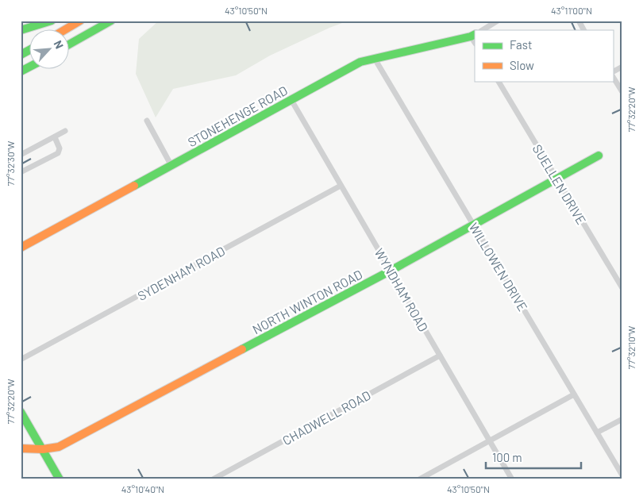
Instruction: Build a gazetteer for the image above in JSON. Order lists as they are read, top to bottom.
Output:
{
  "streets": {
    "main road": ["STONEHENGE ROAD", "NORTH WINTON ROAD"],
    "street": [
      "SUELLEN DRIVE",
      "WILLOWEN DRIVE",
      "SYDENHAM ROAD",
      "WYNDHAM ROAD",
      "CHADWELL ROAD"
    ]
  },
  "crossings": [
    ["STONEHENGE ROAD", "WILLOWEN DRIVE"],
    ["STONEHENGE ROAD", "WYNDHAM ROAD"],
    ["SUELLEN DRIVE", "NORTH WINTON ROAD"],
    ["WILLOWEN DRIVE", "NORTH WINTON ROAD"],
    ["SYDENHAM ROAD", "WYNDHAM ROAD"],
    ["WYNDHAM ROAD", "NORTH WINTON ROAD"],
    ["WYNDHAM ROAD", "CHADWELL ROAD"]
  ],
  "legend": ["Fast", "Slow"],
  "scale_bar": "100 m",
  "north": "top right",
  "coordinates": [
    "43°10'50\"N",
    "43°11'00\"N",
    "77°32'20\"W",
    "77°32'30\"W",
    "77°32'10\"W",
    "43°10'40\"N"
  ]
}
